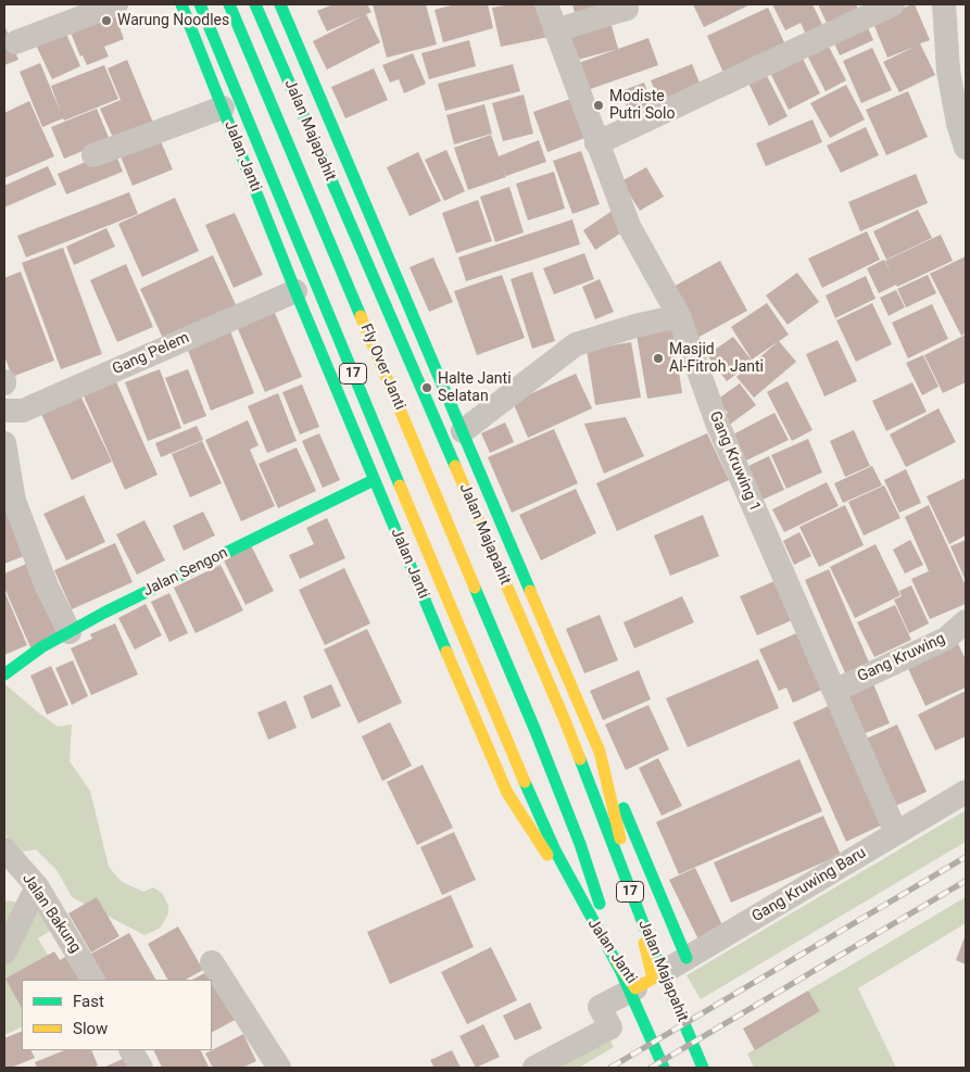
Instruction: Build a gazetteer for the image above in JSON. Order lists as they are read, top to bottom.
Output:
{
  "streets": {
    "main road": [
      "Jalan Majapahit",
      "Jalan Janti",
      "Fly Over Janti",
      "17",
      "Jalan Sengon"
    ],
    "street": [
      "Gang Pelem",
      "Gang Kruwing 1",
      "Gang Kruwing",
      "Gang Kruwing Baru",
      "Jalan Bakung"
    ]
  },
  "crossings": [
    ["Jalan Janti", "Gang Pelem"],
    ["Jalan Janti", "Fly Over Janti"],
    ["Jalan Janti", "17"],
    ["Jalan Janti", "Jalan Sengon"],
    ["Jalan Janti", "Gang Kruwing Baru"],
    ["Fly Over Janti", "17"],
    ["Fly Over Janti", "Gang Kruwing Baru"],
    ["17", "Gang Kruwing Baru"],
    ["Gang Kruwing 1", "Gang Kruwing"],
    ["Gang Kruwing 1", "Gang Kruwing Baru"]
  ],
  "places": [
    "Warung Noodles",
    "Modiste Putri Solo",
    "Masjid Al-Fitroh Janti",
    "Halte Janti Selatan"
  ],
  "legend": ["Fast", "Slow"]
}
